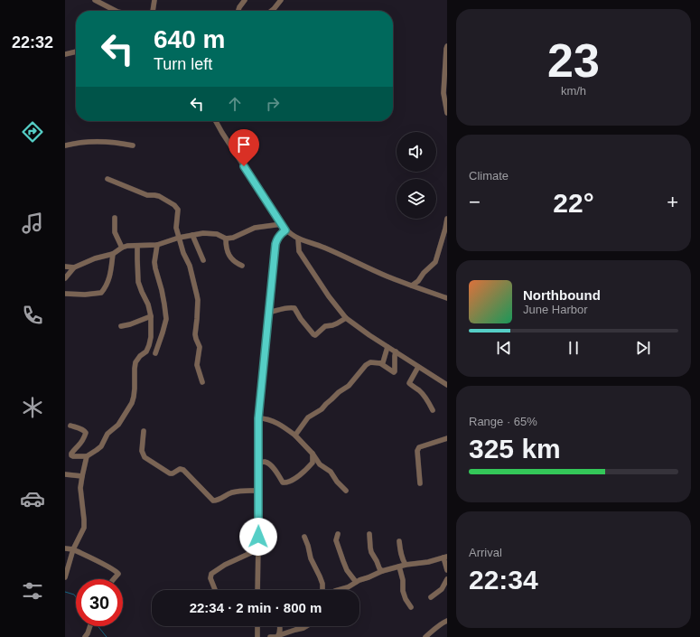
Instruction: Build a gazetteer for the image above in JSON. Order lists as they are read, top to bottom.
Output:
{
  "page": {
    "tabs": "22:32",
    "tile": [
      ["23", "km/h"],
      "Climate",
      ["Range · 65%", "325 km"],
      ["Arrival", "22:34"]
    ],
    "turn": ["640 m", "Turn left"],
    "heat": ["−", "22°", "+"],
    "song": ["Northbound", "June Harbor"],
    "limit": "30",
    "trip": "22:34 · 2 min · 800 m"
  }
}
